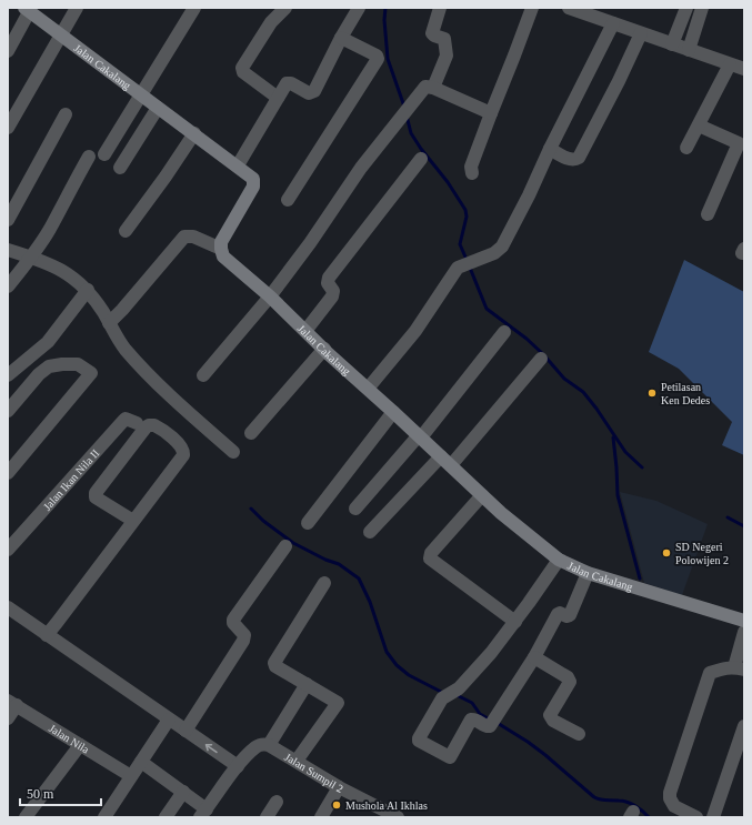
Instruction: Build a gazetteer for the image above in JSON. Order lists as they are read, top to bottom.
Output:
{
  "streets": {
    "street": [
      "Jalan Cakalang",
      "Jalan Ikan Nila II",
      "Jalan Nila",
      "Jalan Sumpil 2"
    ]
  },
  "places": ["Petilasan Ken Dedes", "SD Negeri Polowijen 2", "Mushola Al Ikhlas"],
  "scale_bar": "50 m"
}
